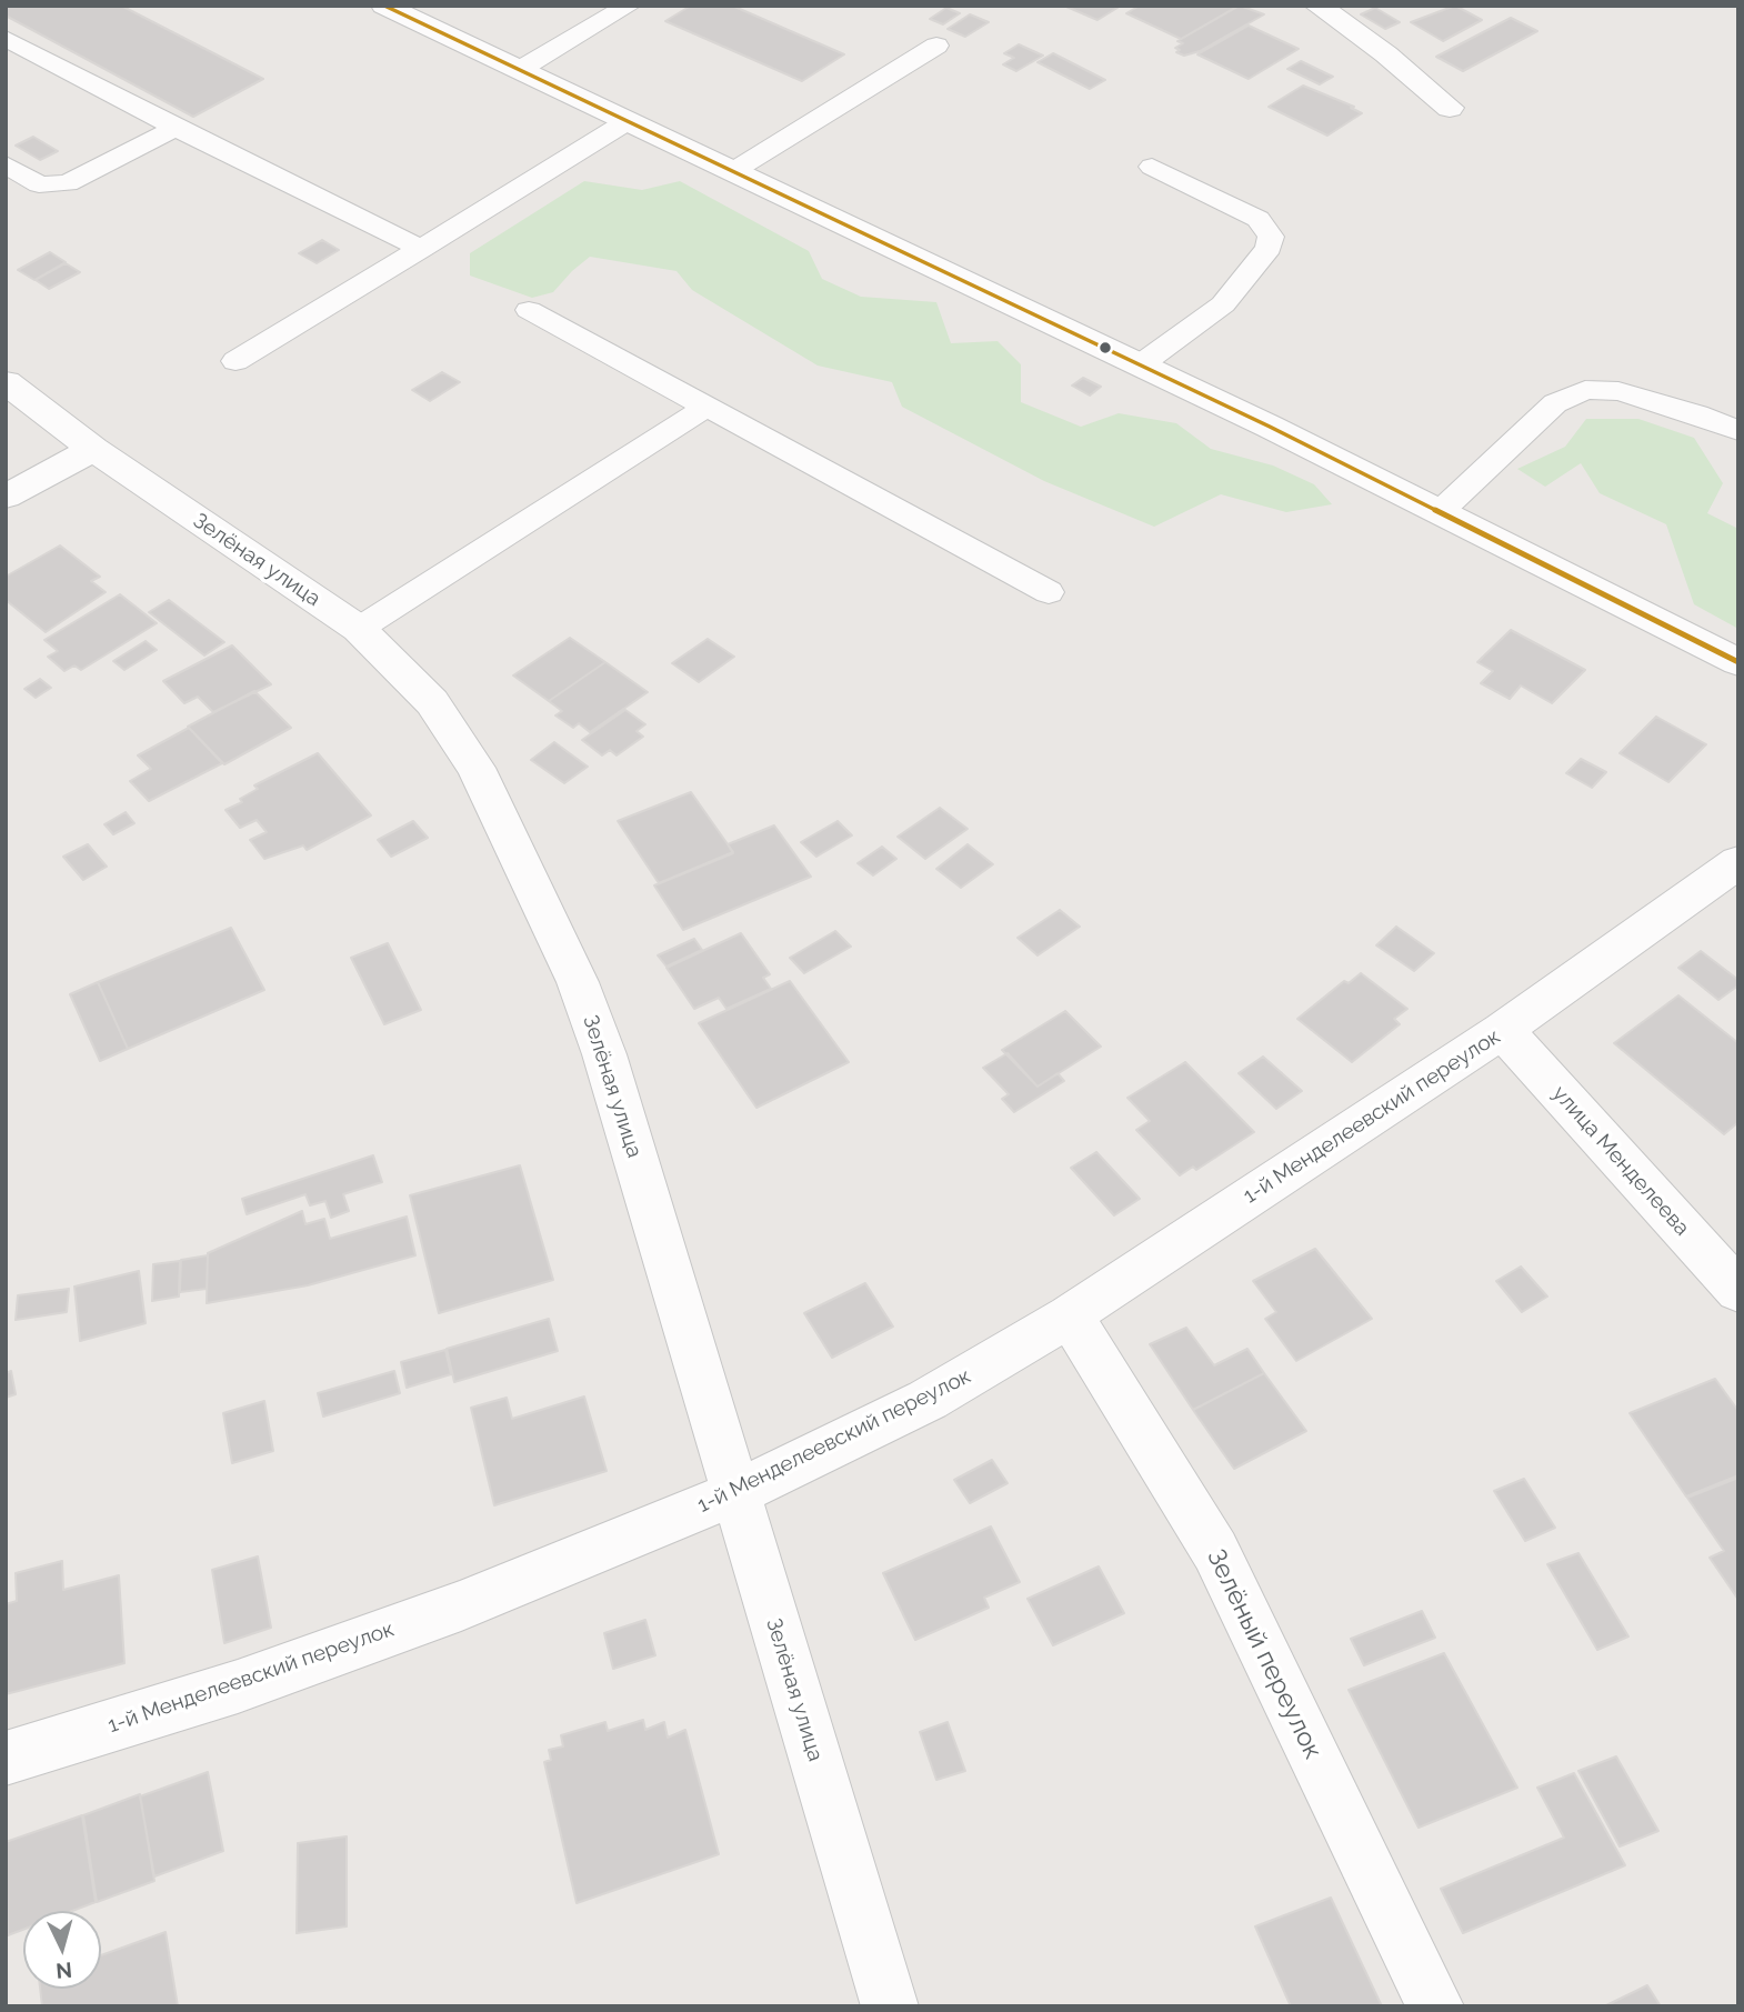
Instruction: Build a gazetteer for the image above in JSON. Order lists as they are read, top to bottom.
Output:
{
  "streets": {
    "street": [
      "Зелёная улица",
      "1-й Менделеевский переулок",
      "улица Менделеева",
      "Зелёный переулок"
    ]
  },
  "crossings": [
    ["Зелёная улица", "1-й Менделеевский переулок"],
    ["1-й Менделеевский переулок", "улица Менделеева"],
    ["1-й Менделеевский переулок", "Зелёный переулок"]
  ],
  "north": "bottom"
}
